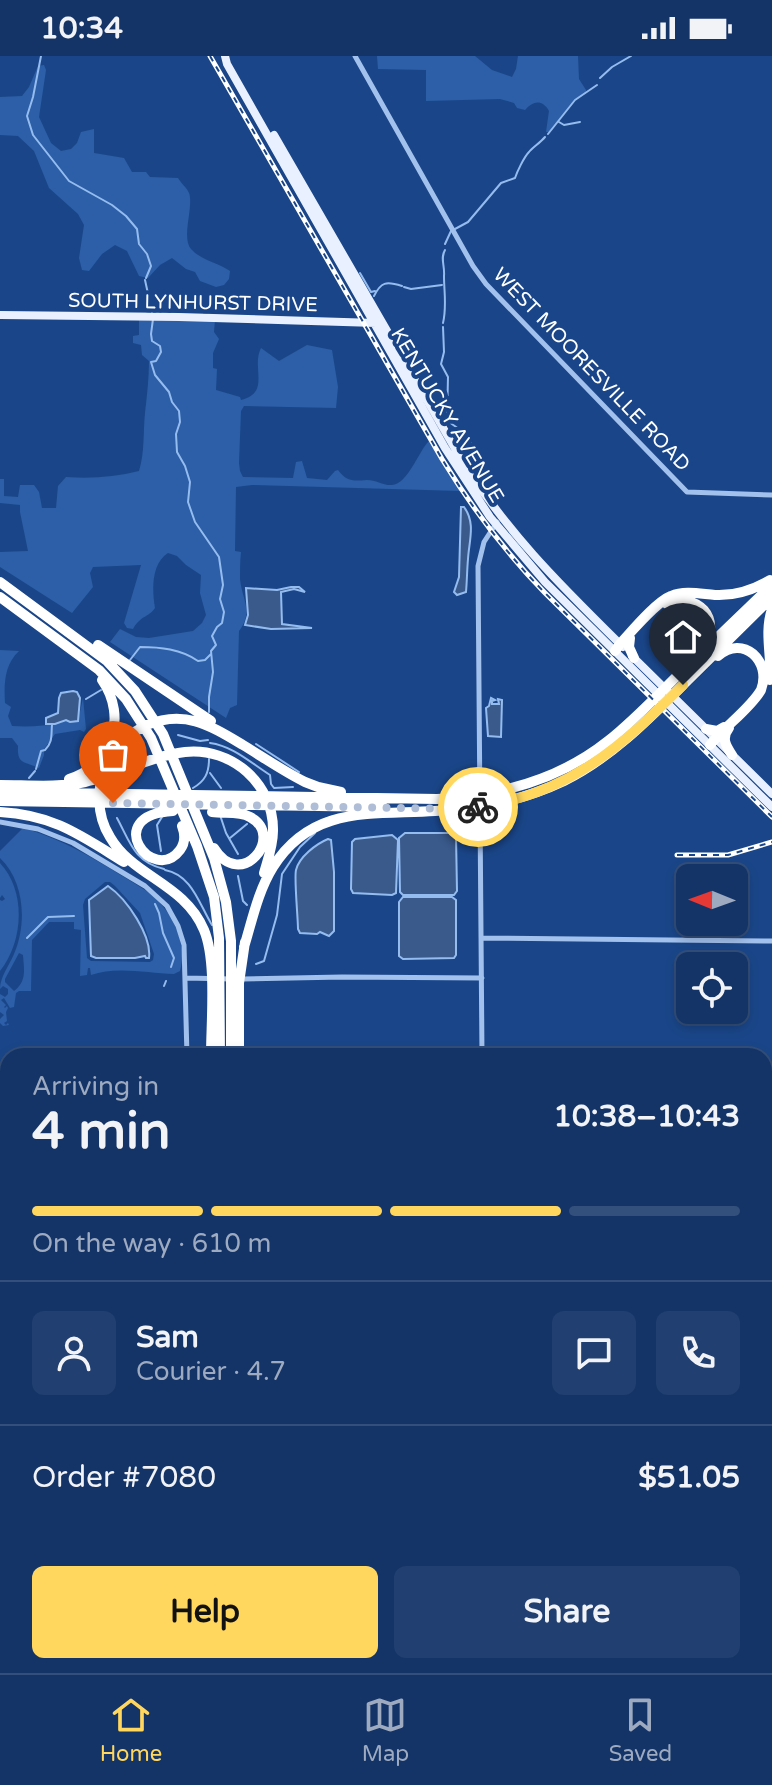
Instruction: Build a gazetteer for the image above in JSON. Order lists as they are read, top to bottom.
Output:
{
  "streets": {
    "main road": ["SOUTH LYNHURST DRIVE", "KENTUCKY AVENUE"],
    "street": ["WEST MOORESVILLE ROAD"]
  },
  "crossings": [
    ["SOUTH LYNHURST DRIVE", "KENTUCKY AVENUE"]
  ],
  "north": "left",
  "page": {
    "status": "10:34",
    "heading": ["4 min", "Arriving in", "10:38–10:43"],
    "panel": [
      "Sam",
      "Courier · 4.7",
      "Order #7080",
      "$51.05"
    ],
    "bar": "On the way · 610 m",
    "buttons": ["Help", "Share"],
    "tabs": ["Home", "Map", "Saved"]
  }
}
